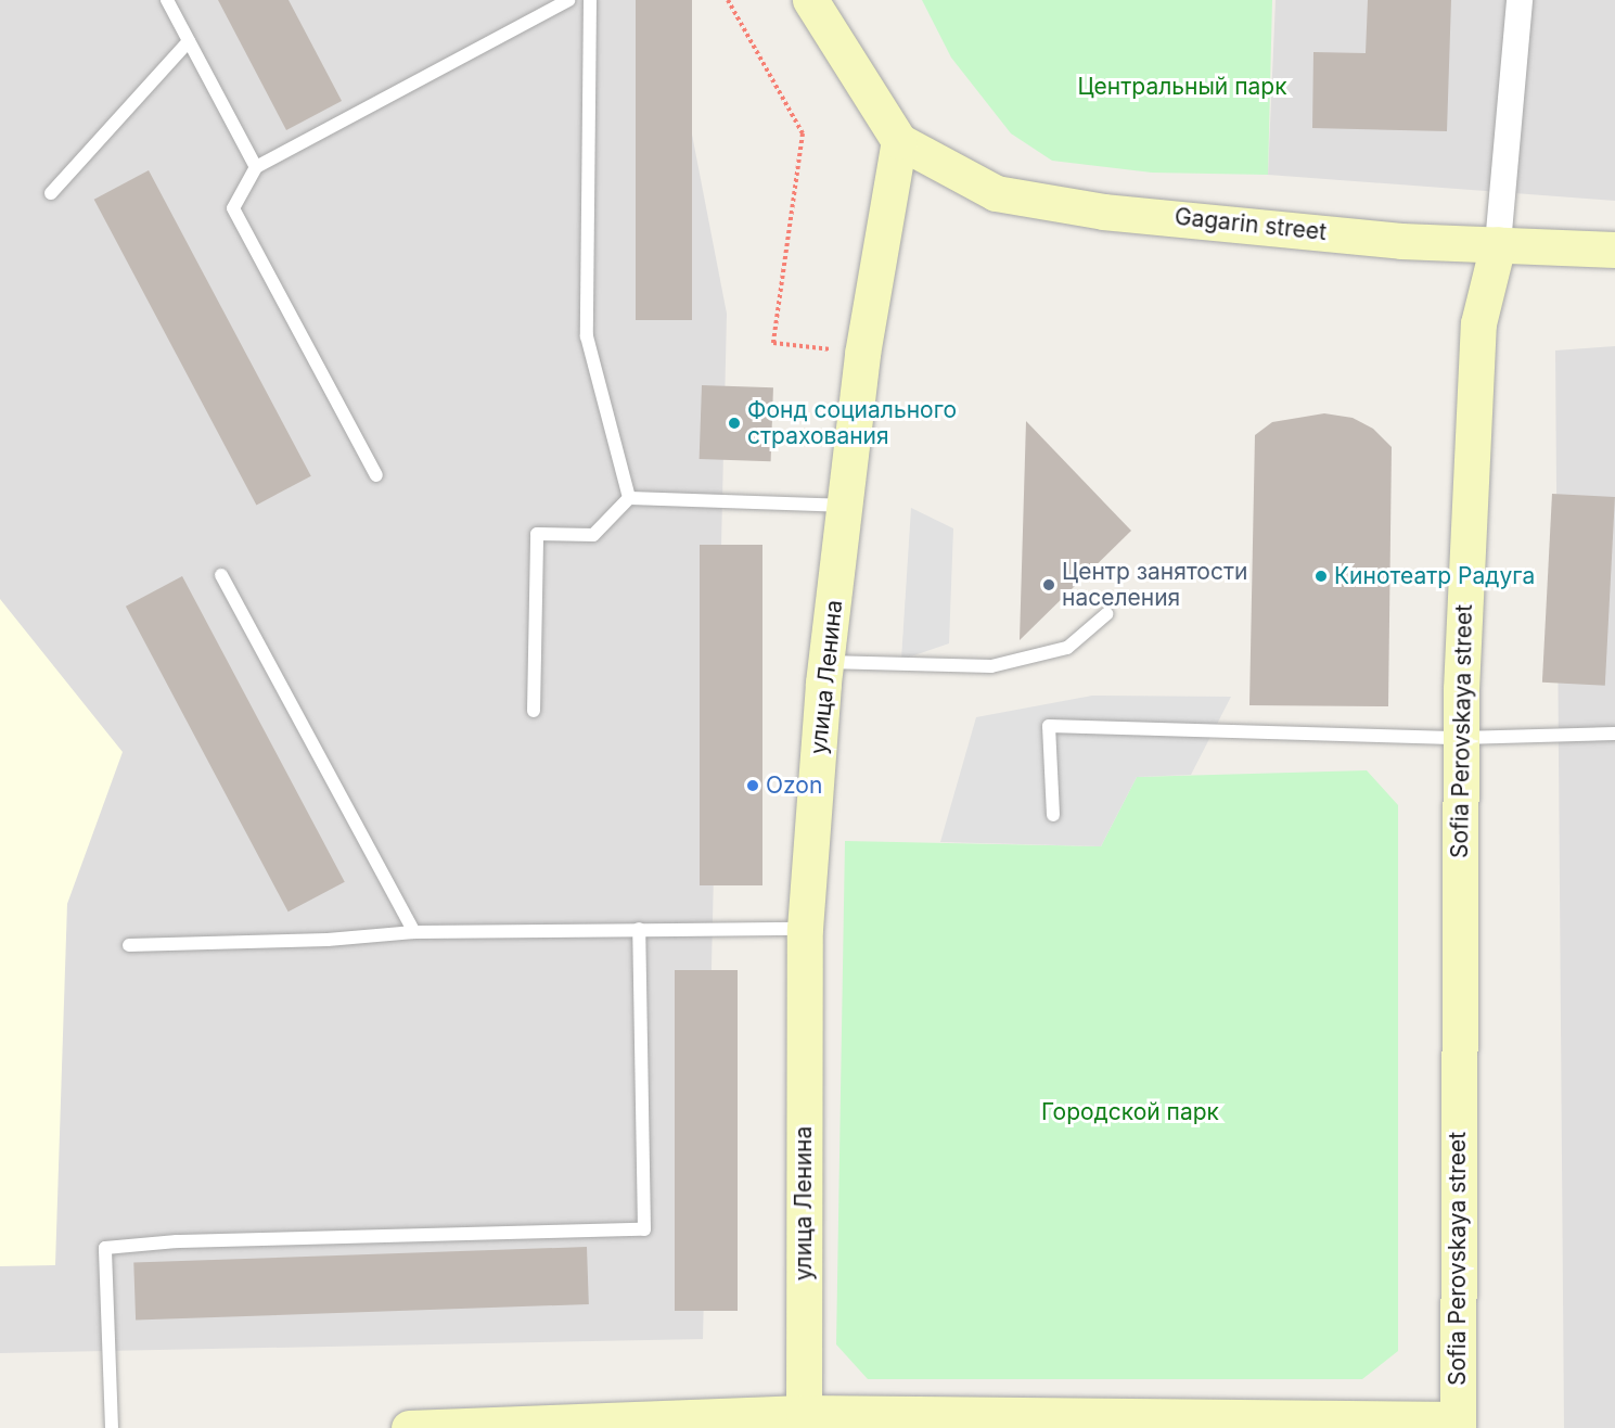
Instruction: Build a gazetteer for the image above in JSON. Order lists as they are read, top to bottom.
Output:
{
  "streets": {
    "street": ["Gagarin street", "улица Ленина", "Sofia Perovskaya street"]
  },
  "crossings": [
    ["Gagarin street", "улица Ленина"],
    ["Gagarin street", "Sofia Perovskaya street"]
  ],
  "parks": ["Центральный парк", "Городской парк"],
  "places": [
    "Фонд социального страхования",
    "Кинотеатр Радуга",
    "Центр занятости населения",
    "Ozon"
  ]
}
